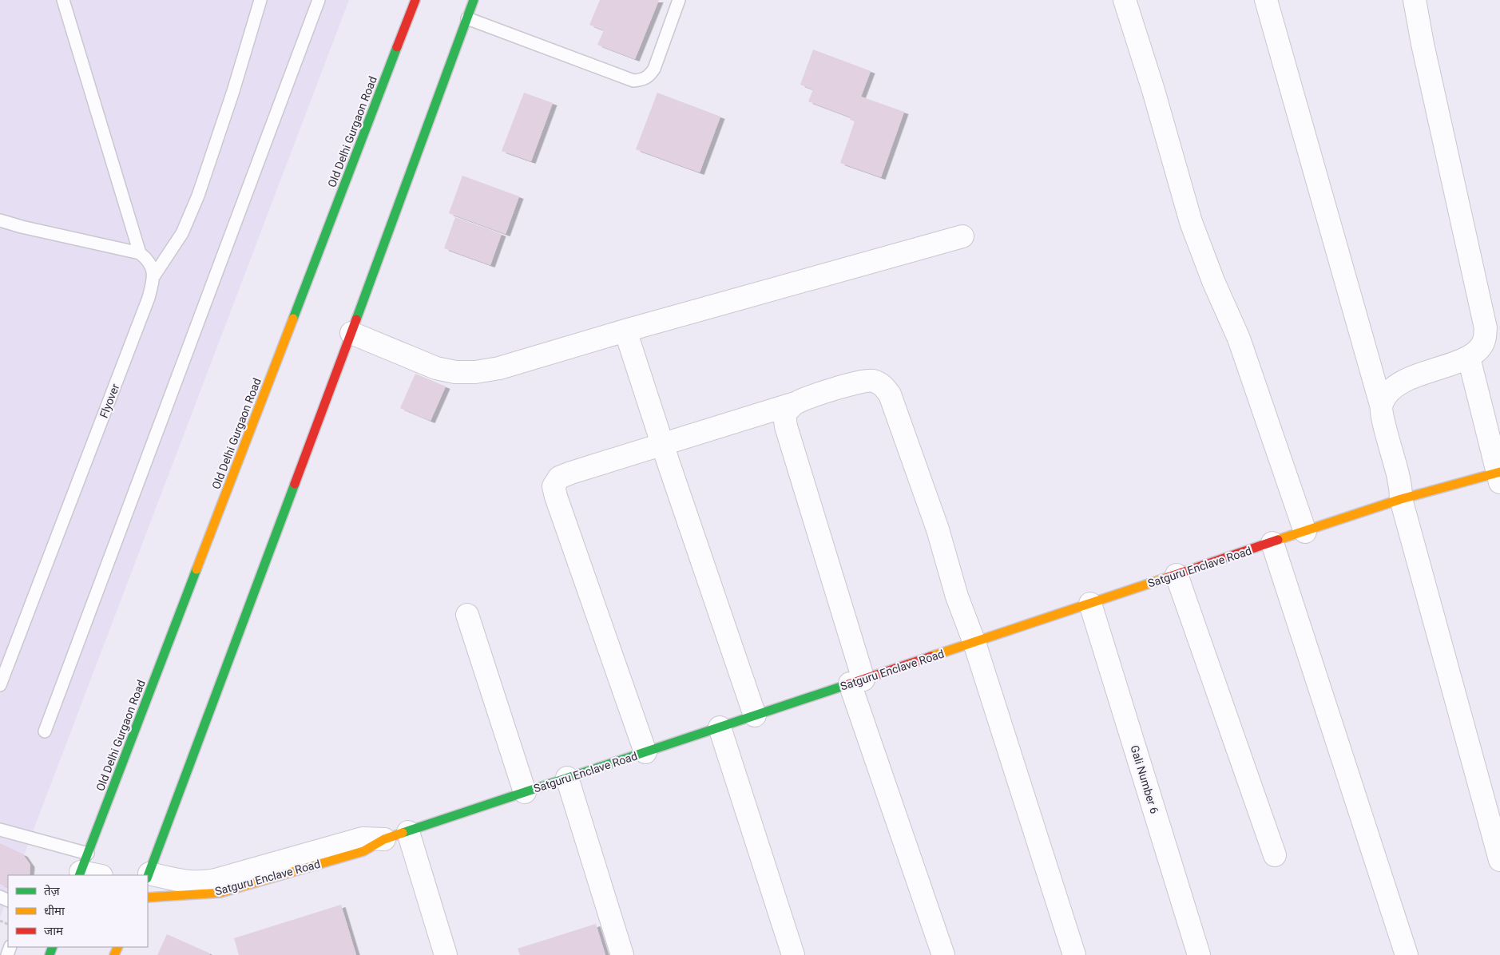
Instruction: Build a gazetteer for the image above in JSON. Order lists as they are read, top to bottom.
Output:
{
  "streets": {
    "main road": ["Old Delhi Gurgaon Road", "Satguru Enclave Road"],
    "street": ["Gali Number 6"],
    "lane": ["Flyover"]
  },
  "crossings": [
    ["Satguru Enclave Road", "Gali Number 6"]
  ],
  "legend": ["तेज़", "धीमा", "जाम"]
}
